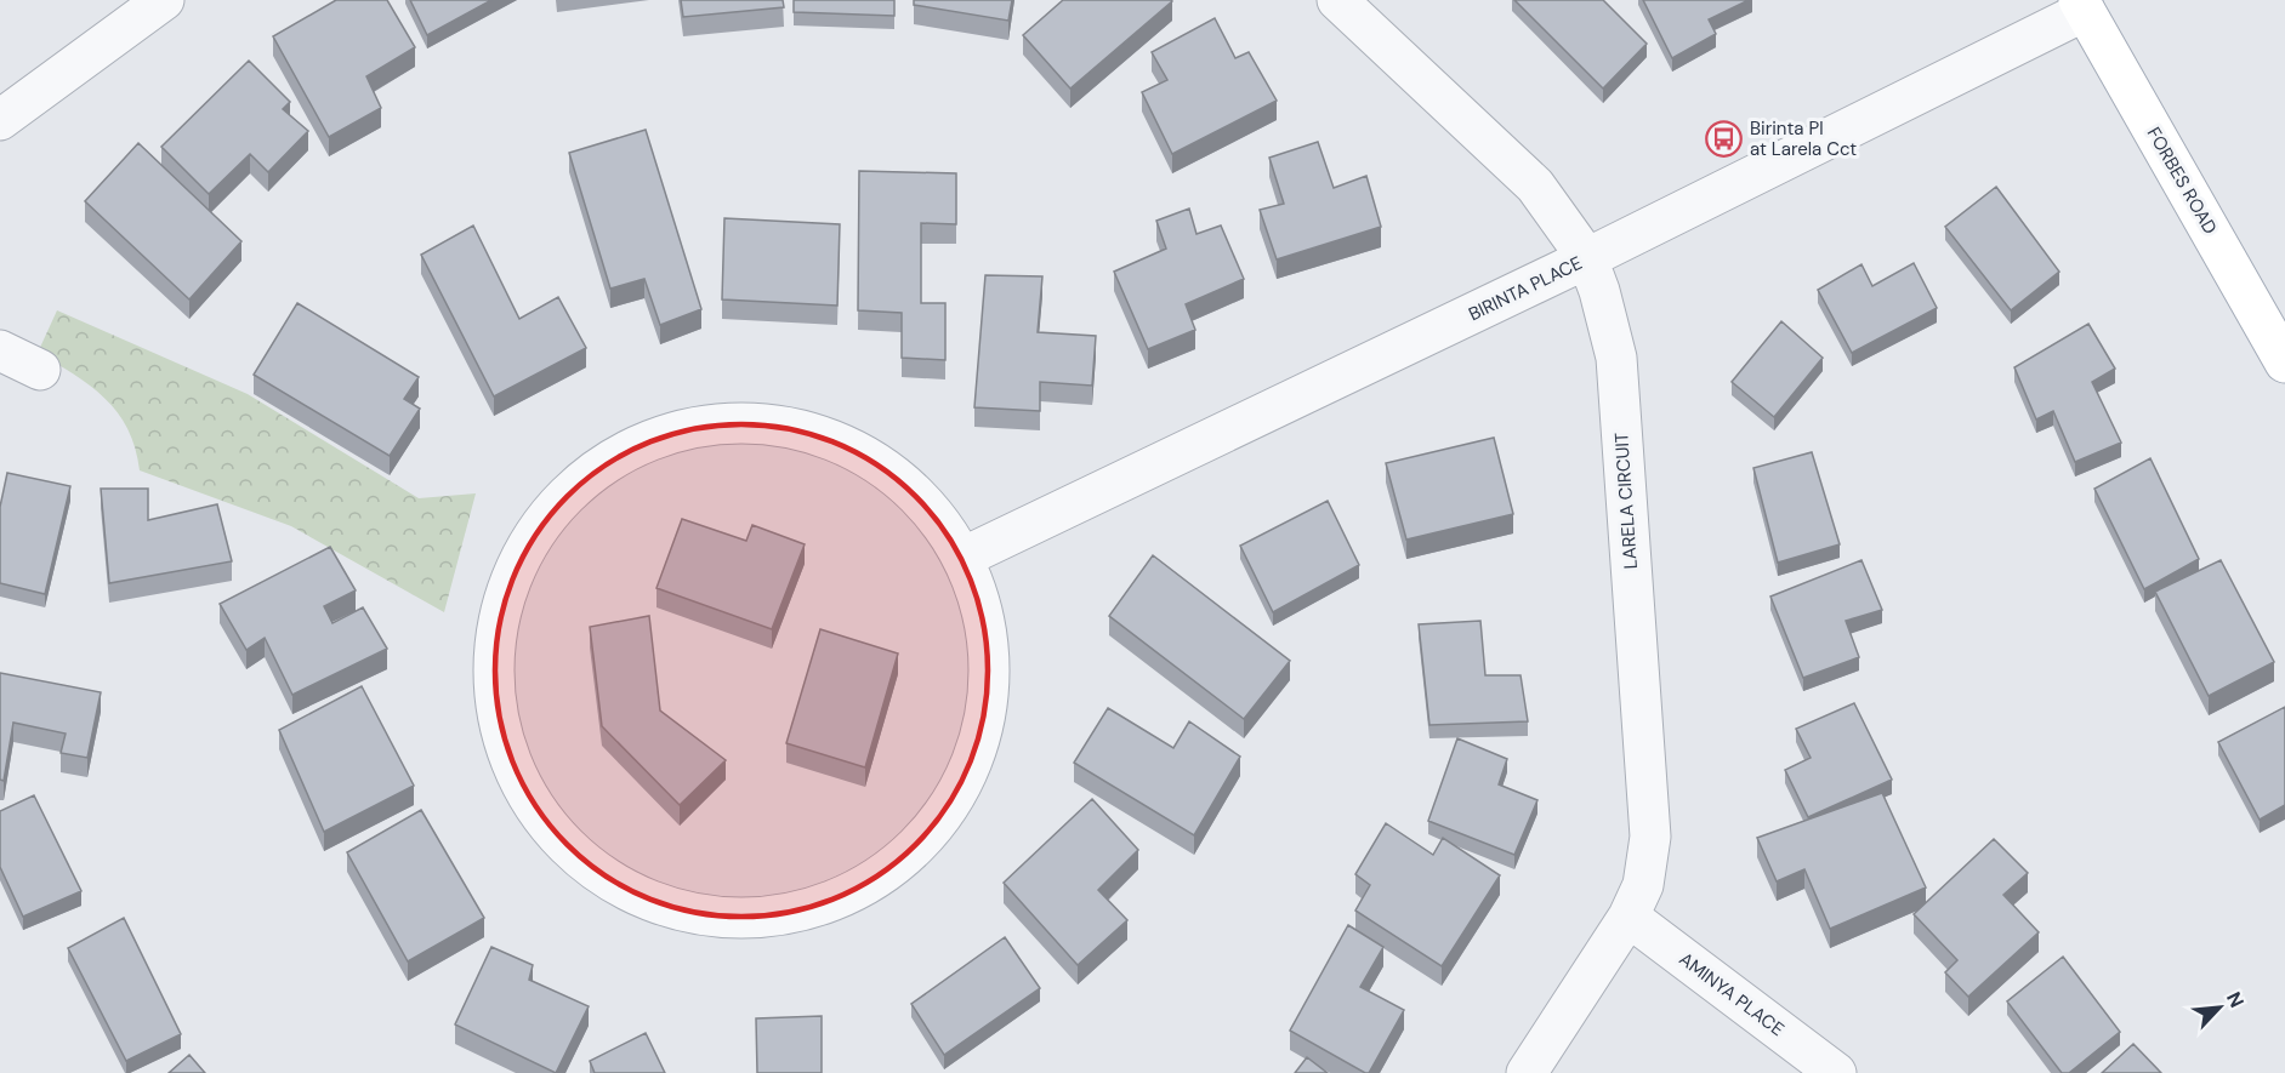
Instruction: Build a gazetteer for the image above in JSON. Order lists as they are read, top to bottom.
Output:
{
  "streets": {
    "main road": ["FORBES ROAD"],
    "street": ["BIRINTA PLACE", "LARELA CIRCUIT", "AMINYA PLACE"]
  },
  "crossings": [
    ["FORBES ROAD", "BIRINTA PLACE"],
    ["BIRINTA PLACE", "LARELA CIRCUIT"],
    ["LARELA CIRCUIT", "AMINYA PLACE"]
  ],
  "places": {
    "bus stop": ["Birinta Pl at Larela Cct"]
  },
  "north": "top right"
}
